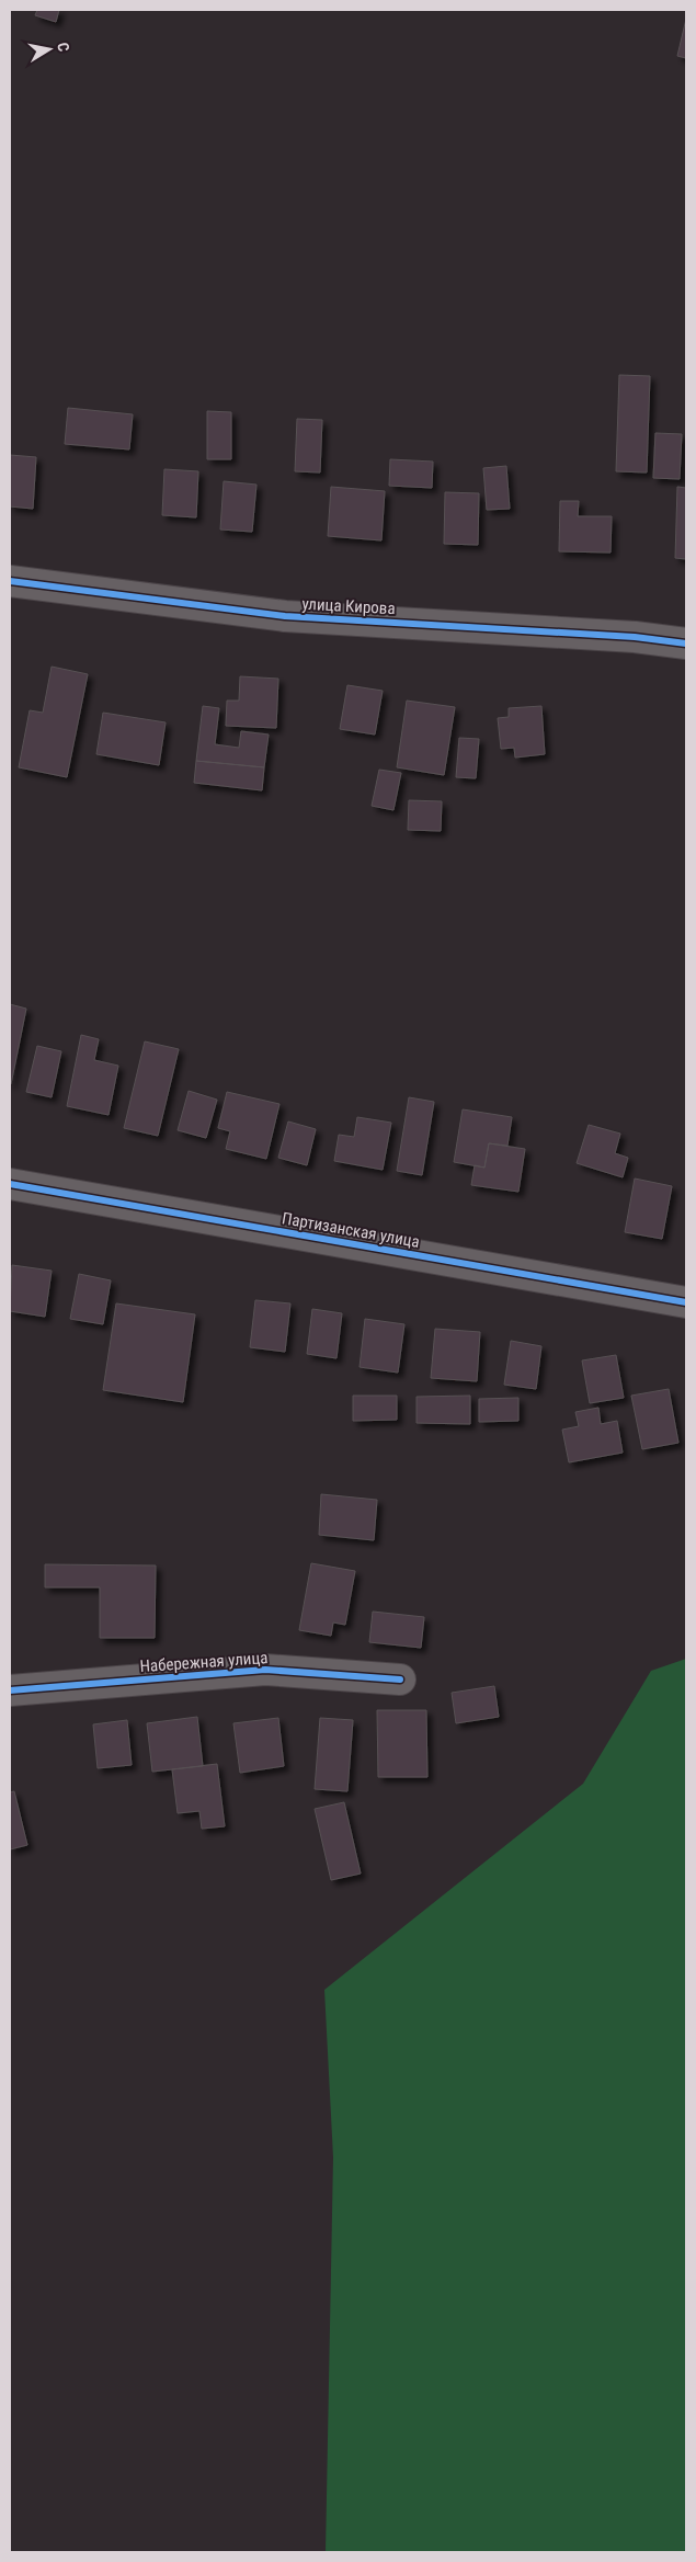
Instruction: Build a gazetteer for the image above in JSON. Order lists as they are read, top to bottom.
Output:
{
  "streets": {
    "street": ["улица Кирова", "Партизанская улица", "Набережная улица"]
  },
  "north": "right"
}
